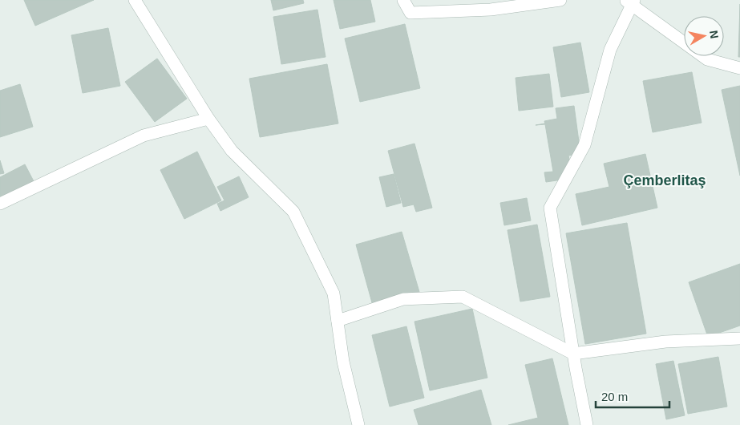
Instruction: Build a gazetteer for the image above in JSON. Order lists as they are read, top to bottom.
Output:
{
  "districts": ["Çemberlitaş"],
  "scale_bar": "20 m",
  "north": "right"
}
